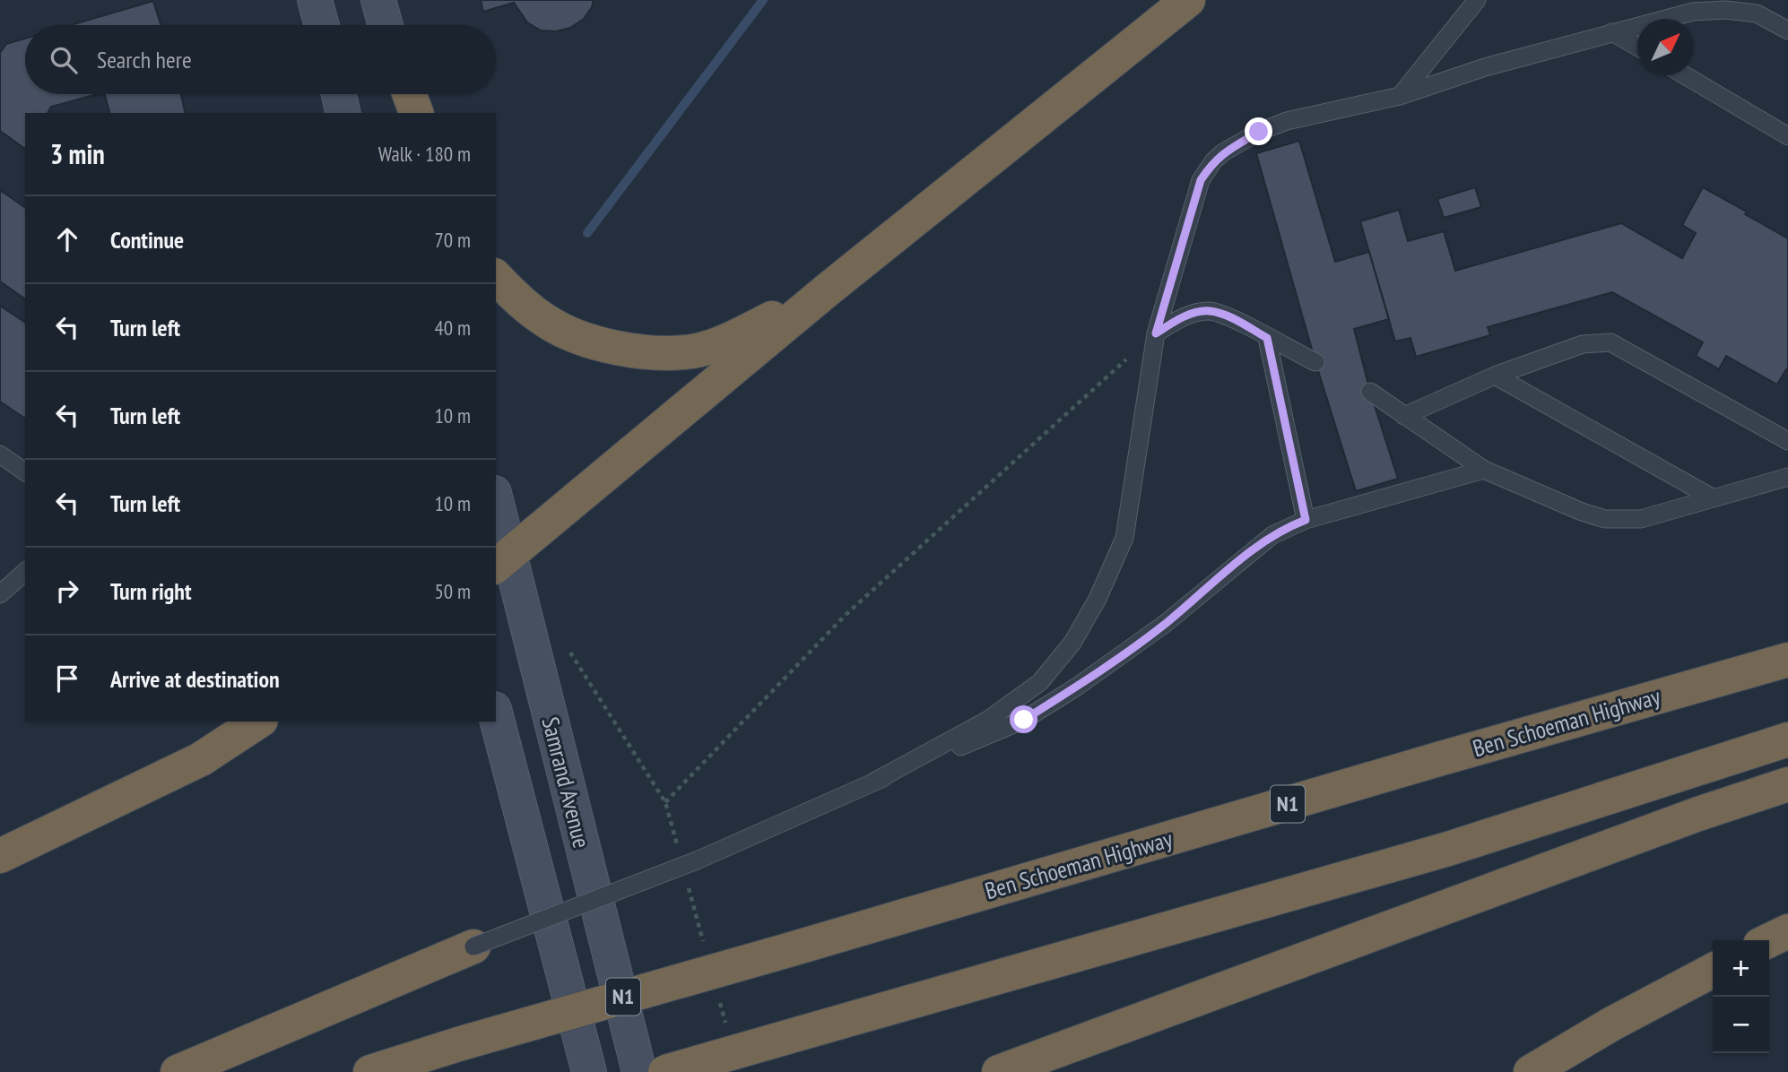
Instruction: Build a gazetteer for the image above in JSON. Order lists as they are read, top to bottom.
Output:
{
  "streets": {
    "highway": ["Ben Schoeman Highway", "N1"],
    "main road": ["Samrand Avenue"]
  },
  "north": "top right",
  "page": {
    "search": "Search here",
    "heading": ["3 min", "Walk · 180 m"],
    "list": [
      ["Continue", "70 m"],
      ["Turn left", "40 m"],
      ["Turn left", "10 m"],
      ["Turn left", "10 m"],
      ["Turn right", "50 m"],
      "Arrive at destination"
    ],
    "map_buttons": ["+", "−"]
  }
}
